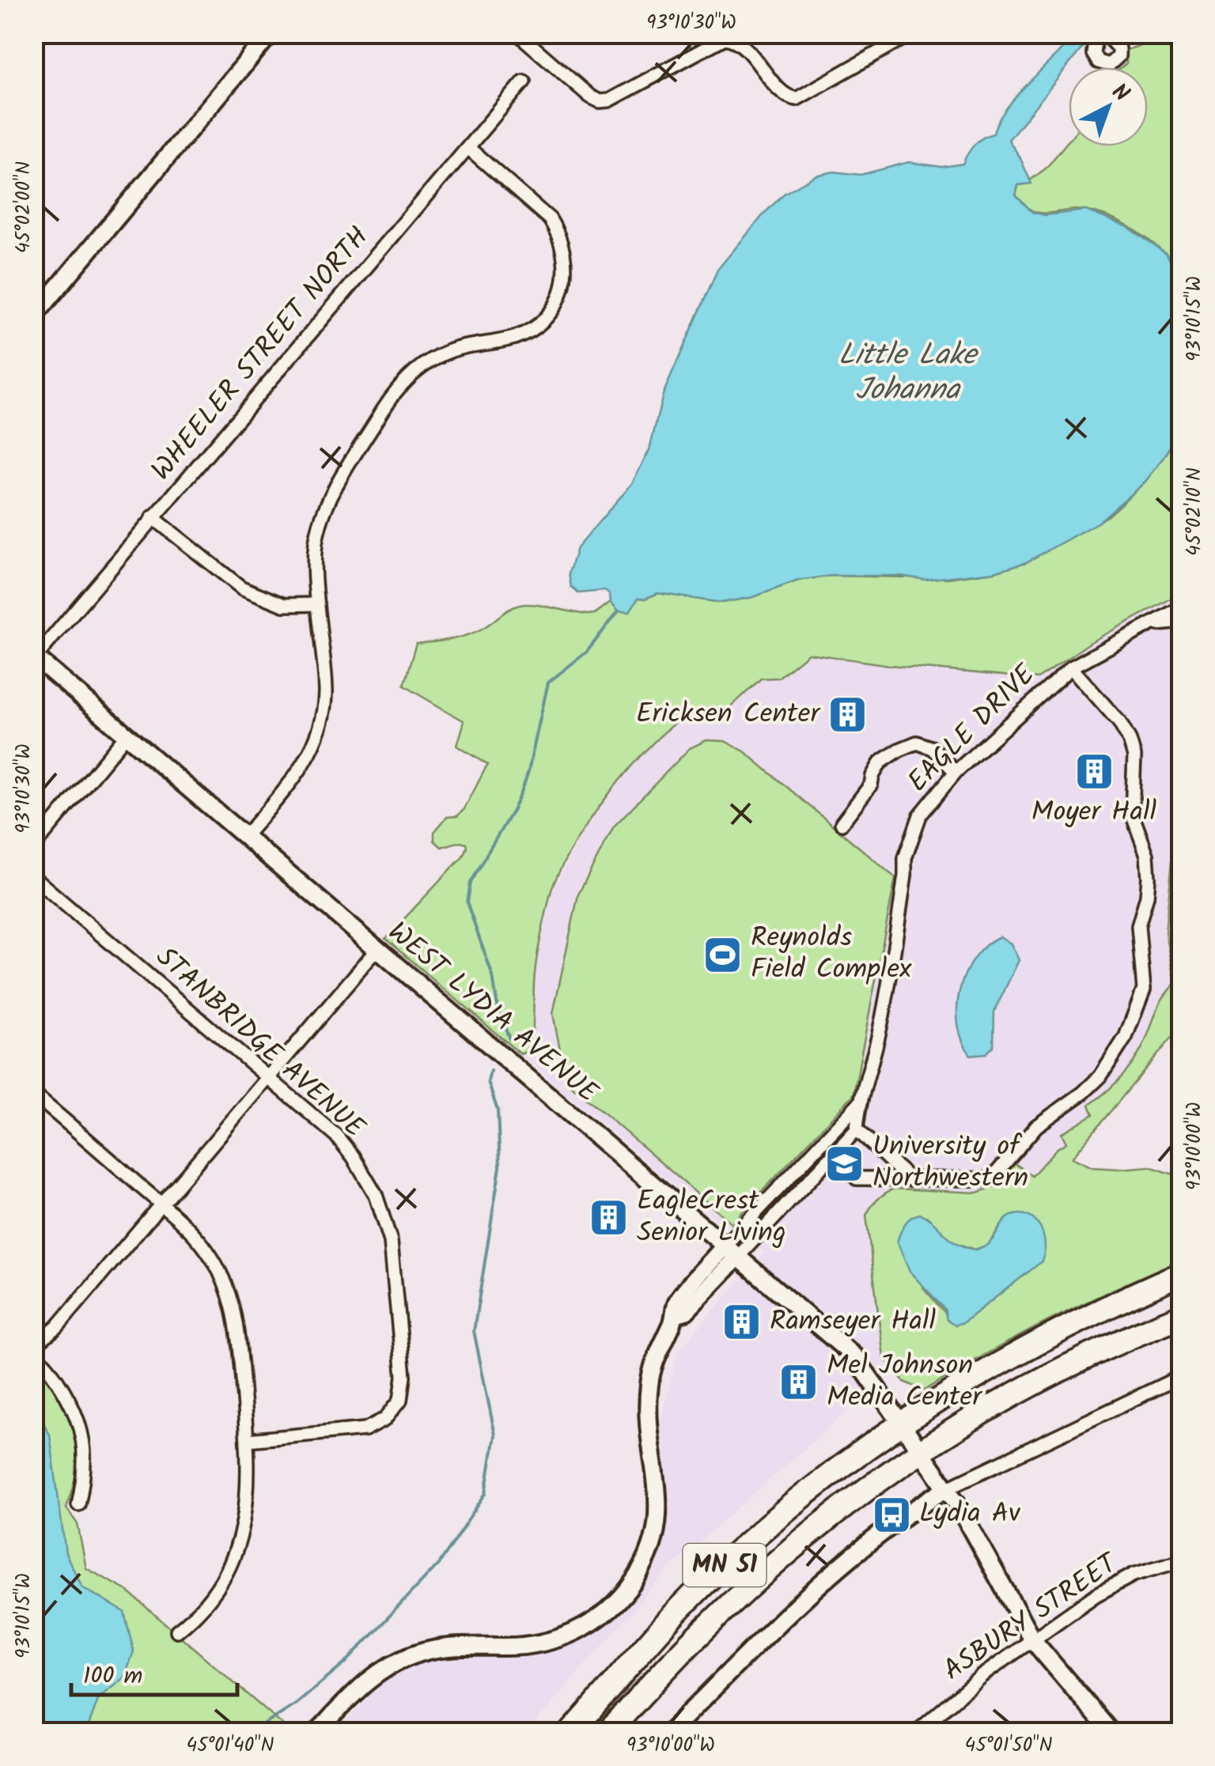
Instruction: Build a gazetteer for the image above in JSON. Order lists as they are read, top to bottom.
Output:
{
  "streets": {
    "highway": ["MN 51"],
    "street": [
      "WHEELER STREET NORTH",
      "EAGLE DRIVE",
      "WEST LYDIA AVENUE",
      "STANBRIDGE AVENUE",
      "ASBURY STREET"
    ]
  },
  "crossings": [
    ["WHEELER STREET NORTH", "WEST LYDIA AVENUE"],
    ["EAGLE DRIVE", "WEST LYDIA AVENUE"],
    ["WEST LYDIA AVENUE", "MN 51"]
  ],
  "water": ["Little Lake Johanna"],
  "places": {
    "building": [
      "Ericksen Center",
      "Moyer Hall",
      "EagleCrest Senior Living",
      "Ramseyer Hall",
      "Mel Johnson Media Center"
    ],
    "sports": ["Reynolds Field Complex"],
    "school or university": ["University of Northwestern"],
    "bus stop": ["Lydia Av"]
  },
  "scale_bar": "100 m",
  "north": "top right",
  "coordinates": [
    "93°10'30\"W",
    "45°02'00\"N",
    "93°10'15\"W",
    "45°02'10\"N",
    "93°10'00\"W",
    "45°01'40\"N",
    "45°01'50\"N"
  ]
}
